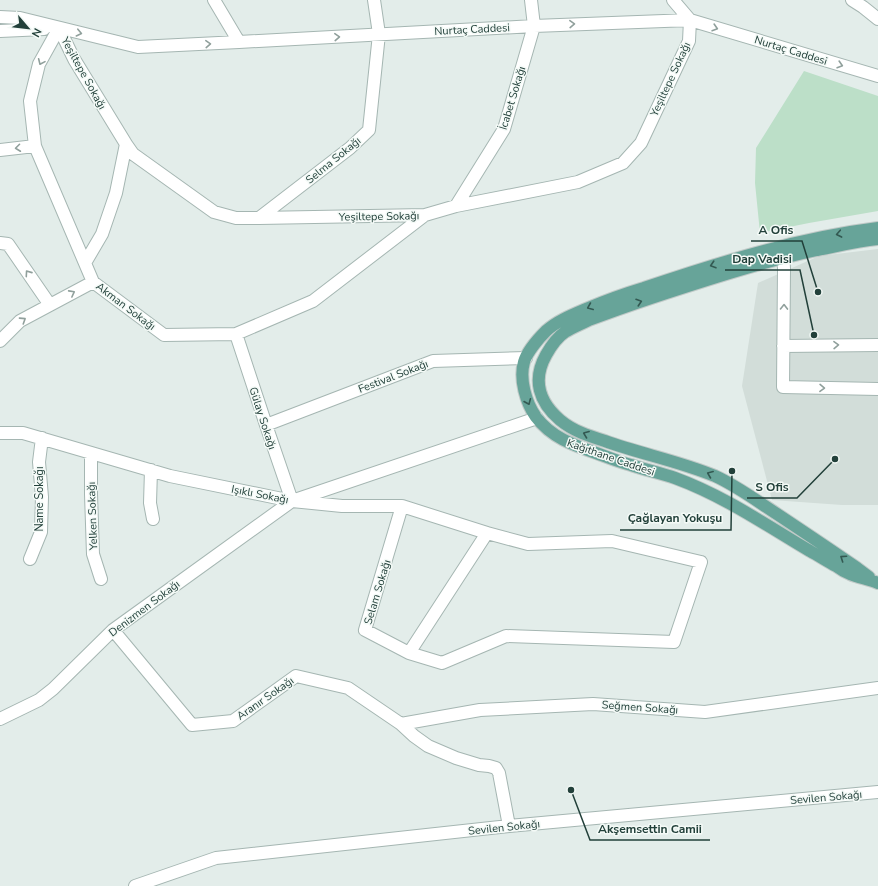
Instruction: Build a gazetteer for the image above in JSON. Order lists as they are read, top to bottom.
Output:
{
  "streets": {
    "main road": ["Kağıthane Caddesi"],
    "street": [
      "Nurtaç Caddesi",
      "Yeşiltepe Sokağı",
      "İcabet Sokağı",
      "Selma Sokağı",
      "Akman Sokağı",
      "Festival Sokağı",
      "Gülay Sokağı",
      "Işıklı Sokağı",
      "Name Sokağı",
      "Yelken Sokağı",
      "Selam Sokağı",
      "Denizmen Sokağı",
      "Aranır Sokağı",
      "Seğmen Sokağı",
      "Sevilen Sokağı"
    ]
  },
  "crossings": [
    ["Nurtaç Caddesi", "Yeşiltepe Sokağı"],
    ["Nurtaç Caddesi", "İcabet Sokağı"],
    ["Nurtaç Caddesi", "Selma Sokağı"],
    ["Nurtaç Caddesi", "Akman Sokağı"],
    ["Yeşiltepe Sokağı", "İcabet Sokağı"],
    ["Yeşiltepe Sokağı", "Selma Sokağı"],
    ["Yeşiltepe Sokağı", "Akman Sokağı"],
    ["Akman Sokağı", "Gülay Sokağı"],
    ["Festival Sokağı", "Gülay Sokağı"],
    ["Festival Sokağı", "Kağıthane Caddesi"],
    ["Gülay Sokağı", "Işıklı Sokağı"],
    ["Gülay Sokağı", "Denizmen Sokağı"],
    ["Kağıthane Caddesi", "Işıklı Sokağı"],
    ["Işıklı Sokağı", "Name Sokağı"],
    ["Işıklı Sokağı", "Yelken Sokağı"],
    ["Işıklı Sokağı", "Denizmen Sokağı"],
    ["Denizmen Sokağı", "Aranır Sokağı"],
    ["Aranır Sokağı", "Seğmen Sokağı"]
  ],
  "one_way": ["Nurtaç Caddesi"],
  "places": [
    "A Ofis",
    "Dap Vadisi",
    "S Ofis",
    "Çağlayan Yokuşu",
    "Akşemsettin Camii"
  ],
  "north": "bottom right"
}
